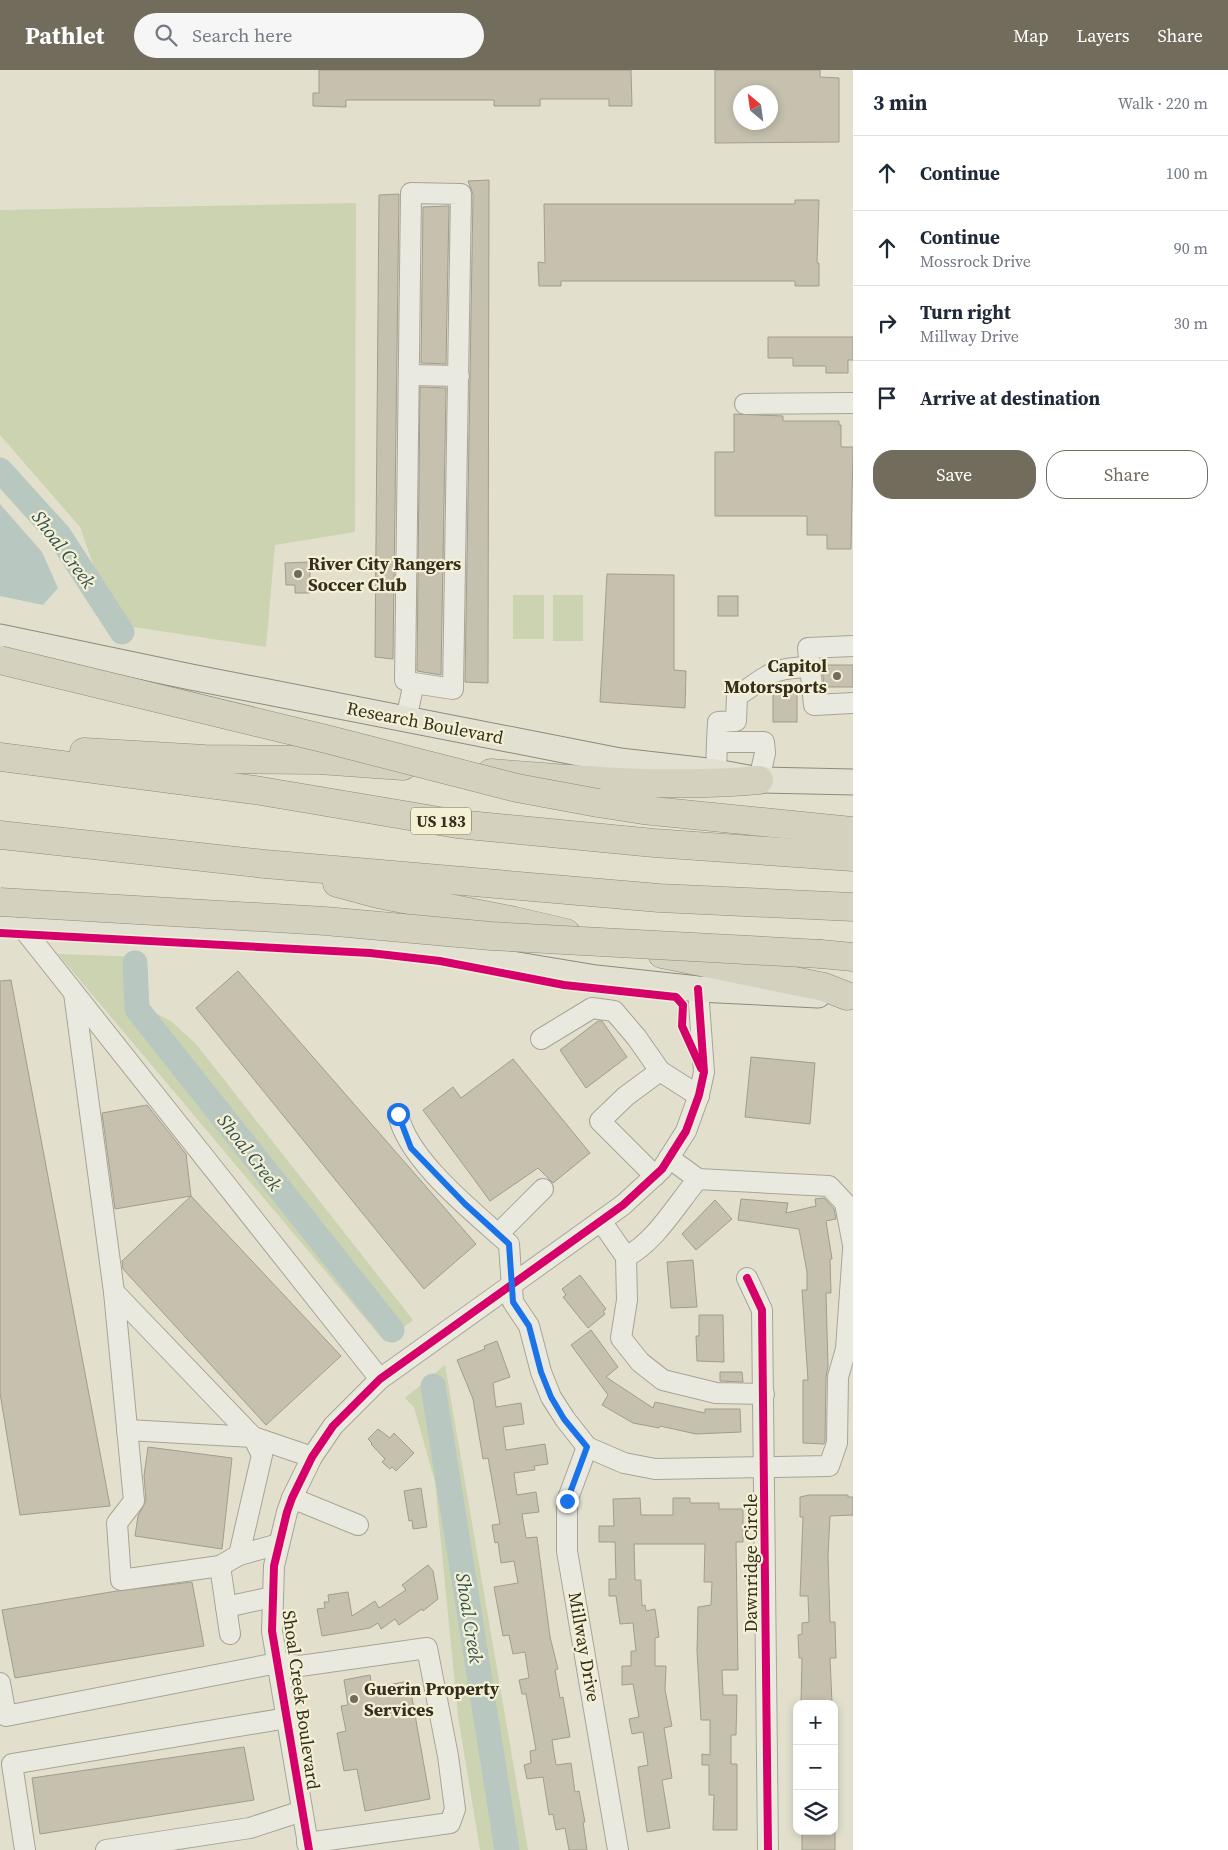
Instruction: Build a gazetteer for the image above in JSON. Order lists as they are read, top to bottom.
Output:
{
  "streets": {
    "highway": ["US 183"],
    "main road": ["Research Boulevard"],
    "street": ["Dawnridge Circle", "Millway Drive", "Shoal Creek Boulevard"]
  },
  "water": ["Shoal Creek"],
  "places": ["River City Rangers Soccer Club", "Capitol Motorsports", "Guerin Property Services"],
  "north": "top left",
  "page": {
    "header": "Pathlet",
    "search": "Search here",
    "nav": ["Map", "Layers", "Share"],
    "heading": ["3 min", "Walk · 220 m"],
    "list": [
      ["Continue", "100 m"],
      ["Continue", "Mossrock Drive", "90 m"],
      ["Turn right", "Millway Drive", "30 m"],
      "Arrive at destination"
    ],
    "buttons": ["Save", "Share"],
    "map_buttons": ["+", "−"]
  }
}
